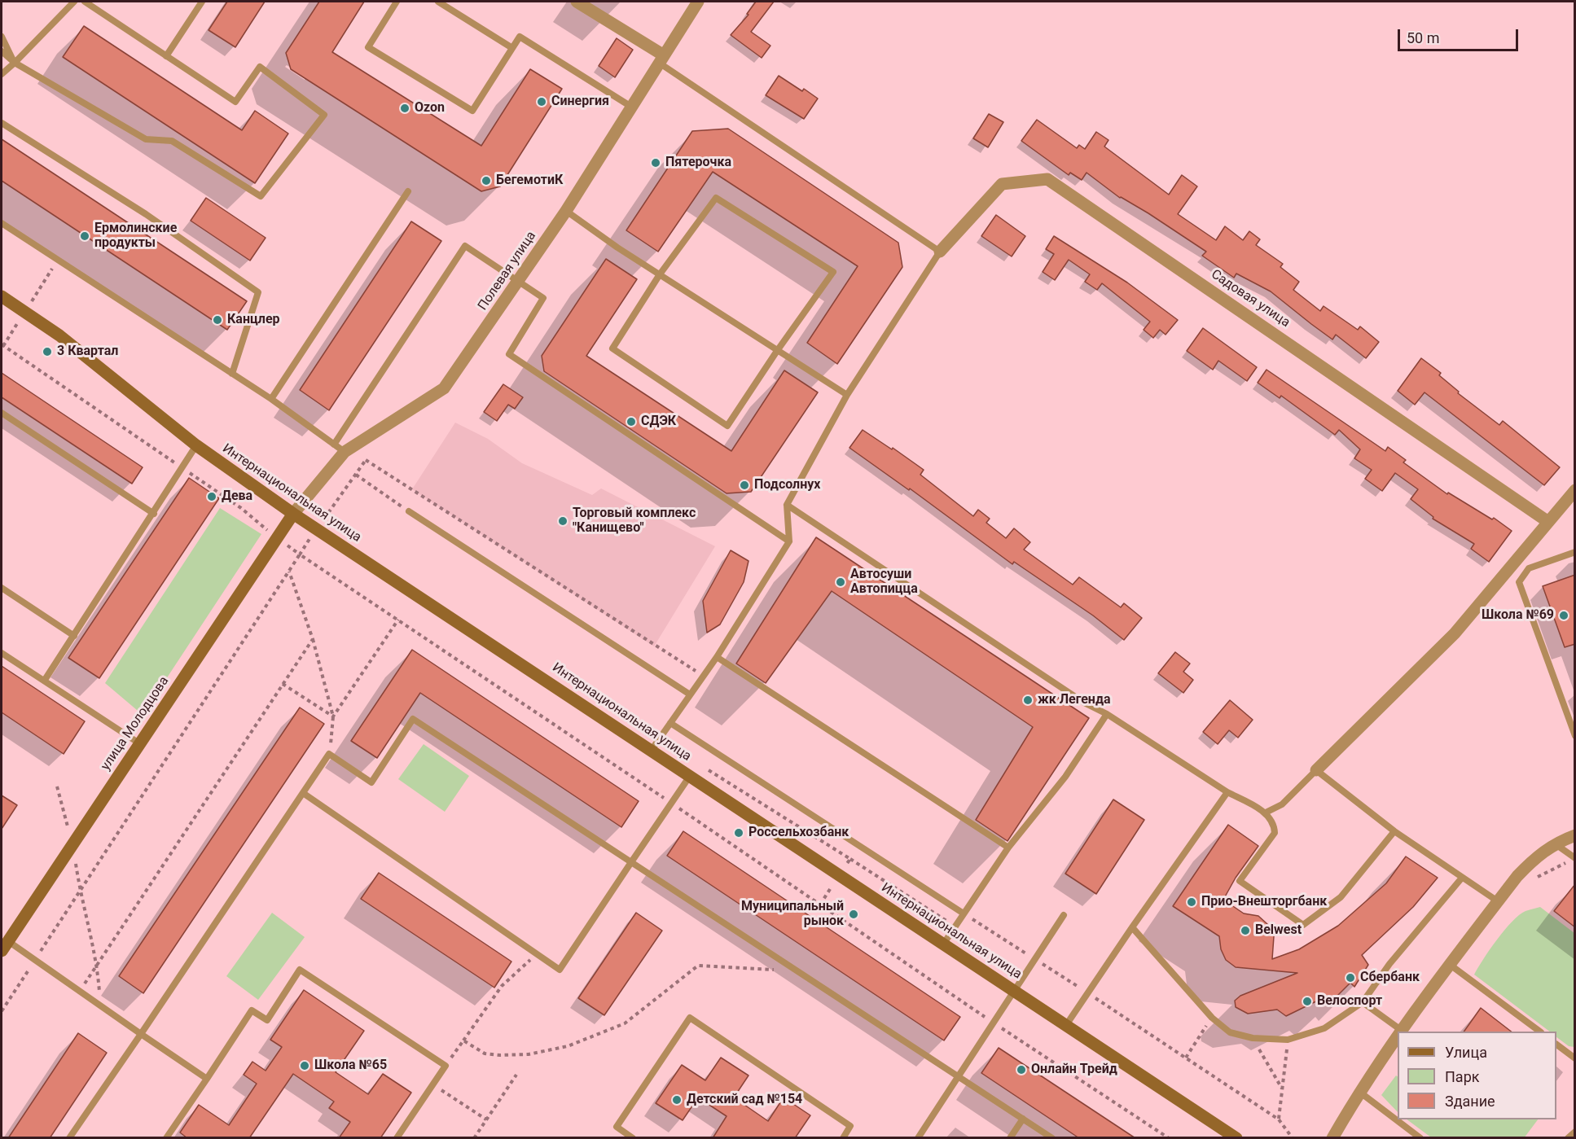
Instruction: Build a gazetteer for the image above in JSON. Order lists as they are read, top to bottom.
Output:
{
  "streets": {
    "main road": ["Интернациональная улица", "улица Молодцова"],
    "street": ["Полевая улица", "Садовая улица"]
  },
  "crossings": [
    ["Полевая улица", "Интернациональная улица"],
    ["Полевая улица", "улица Молодцова"],
    ["Интернациональная улица", "улица Молодцова"]
  ],
  "places": [
    "Синергия",
    "Ozon",
    "Пятерочка",
    "БегемотиК",
    "Ермолинские продукты",
    "Канцлер",
    "3 Квартал",
    "СДЭК",
    "Подсолнух",
    "Дева",
    "Торговый комплекс \"Канищево\"",
    "Автосуши Автопицца",
    "Школа №69",
    "жк Легенда",
    "Россельхозбанк",
    "Прио-Внешторгбанк",
    "Муниципальный рынок",
    "Belwest",
    "Сбербанк",
    "Велоспорт",
    "Школа №65",
    "Онлайн Трейд",
    "Детский сад №154"
  ],
  "legend": ["Улица", "Парк", "Здание"],
  "scale_bar": "50 m"
}
